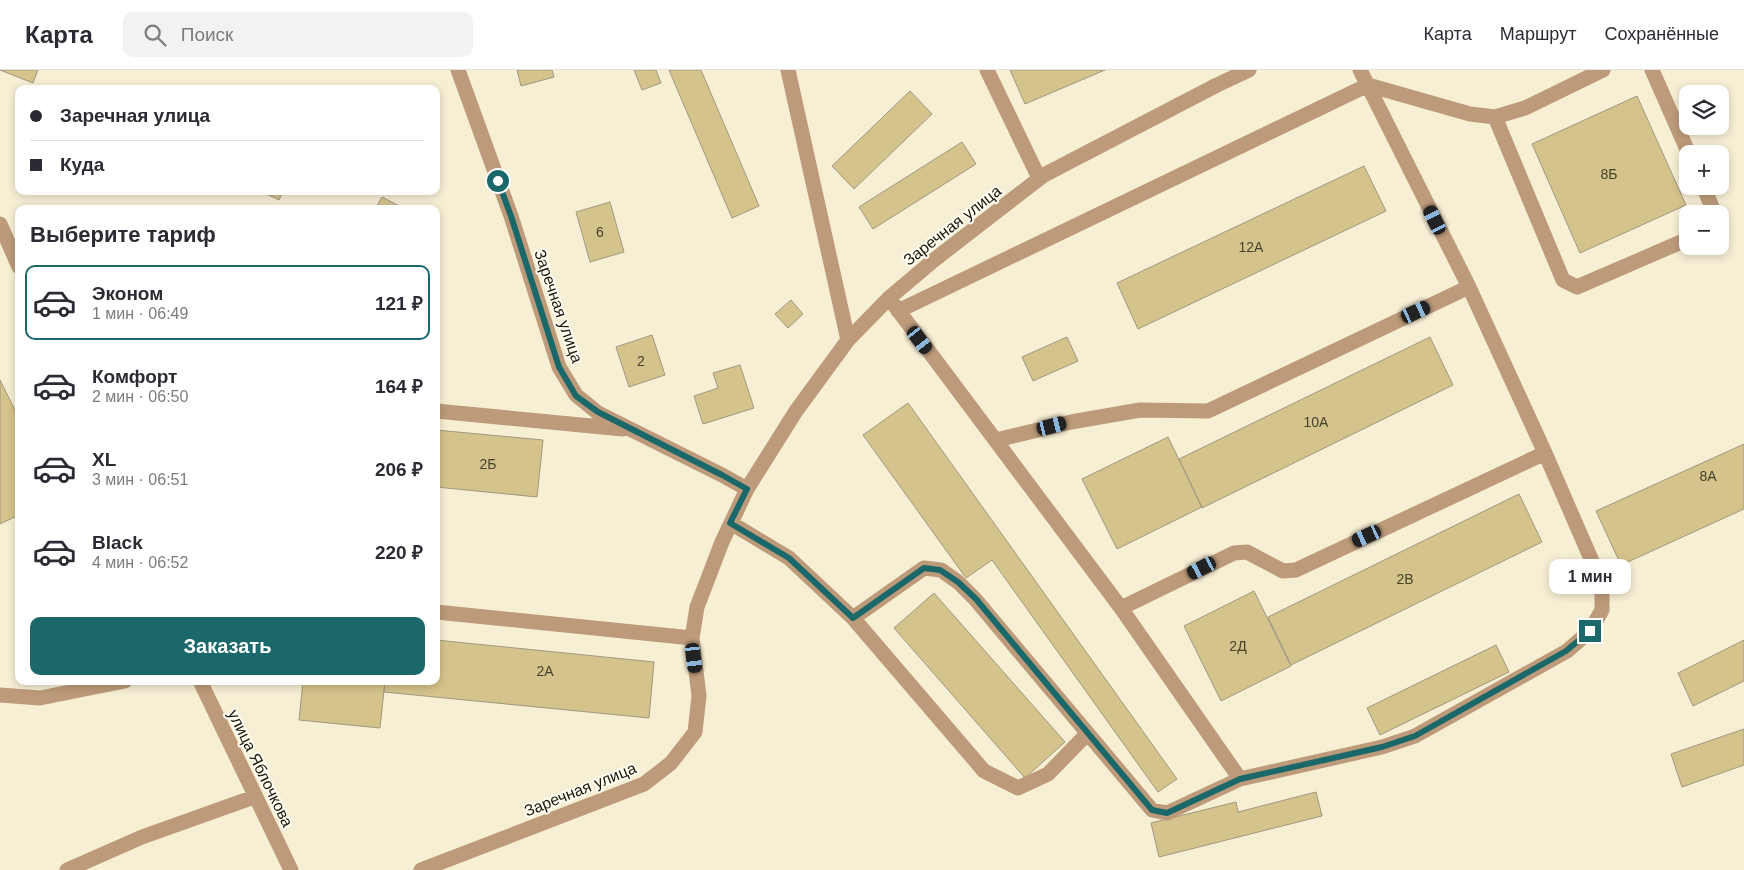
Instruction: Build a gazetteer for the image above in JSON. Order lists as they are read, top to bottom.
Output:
{
  "streets": {
    "street": ["Заречная улица", "улица Яблочкова"]
  },
  "house_numbers": [
    "8Б",
    "6",
    "12А",
    "2",
    "10А",
    "2Б",
    "8А",
    "2В",
    "2Д",
    "2А"
  ],
  "page": {
    "header": "Карта",
    "search": "Поиск",
    "nav": ["Карта", "Маршрут", "Сохранённые"],
    "map_buttons": ["+", "−"],
    "banner": ["Заречная улица", "Куда"],
    "heading": "Выберите тариф",
    "list": [
      {
        "name": "Эконом",
        "note": "1 мин · 06:49",
        "value": "121 ₽"
      },
      {
        "name": "Комфорт",
        "note": "2 мин · 06:50",
        "value": "164 ₽"
      },
      {
        "name": "XL",
        "note": "3 мин · 06:51",
        "value": "206 ₽"
      },
      {
        "name": "Black",
        "note": "4 мин · 06:52",
        "value": "220 ₽"
      }
    ],
    "bubble": "1 мин",
    "buttons": "Заказать"
  }
}
